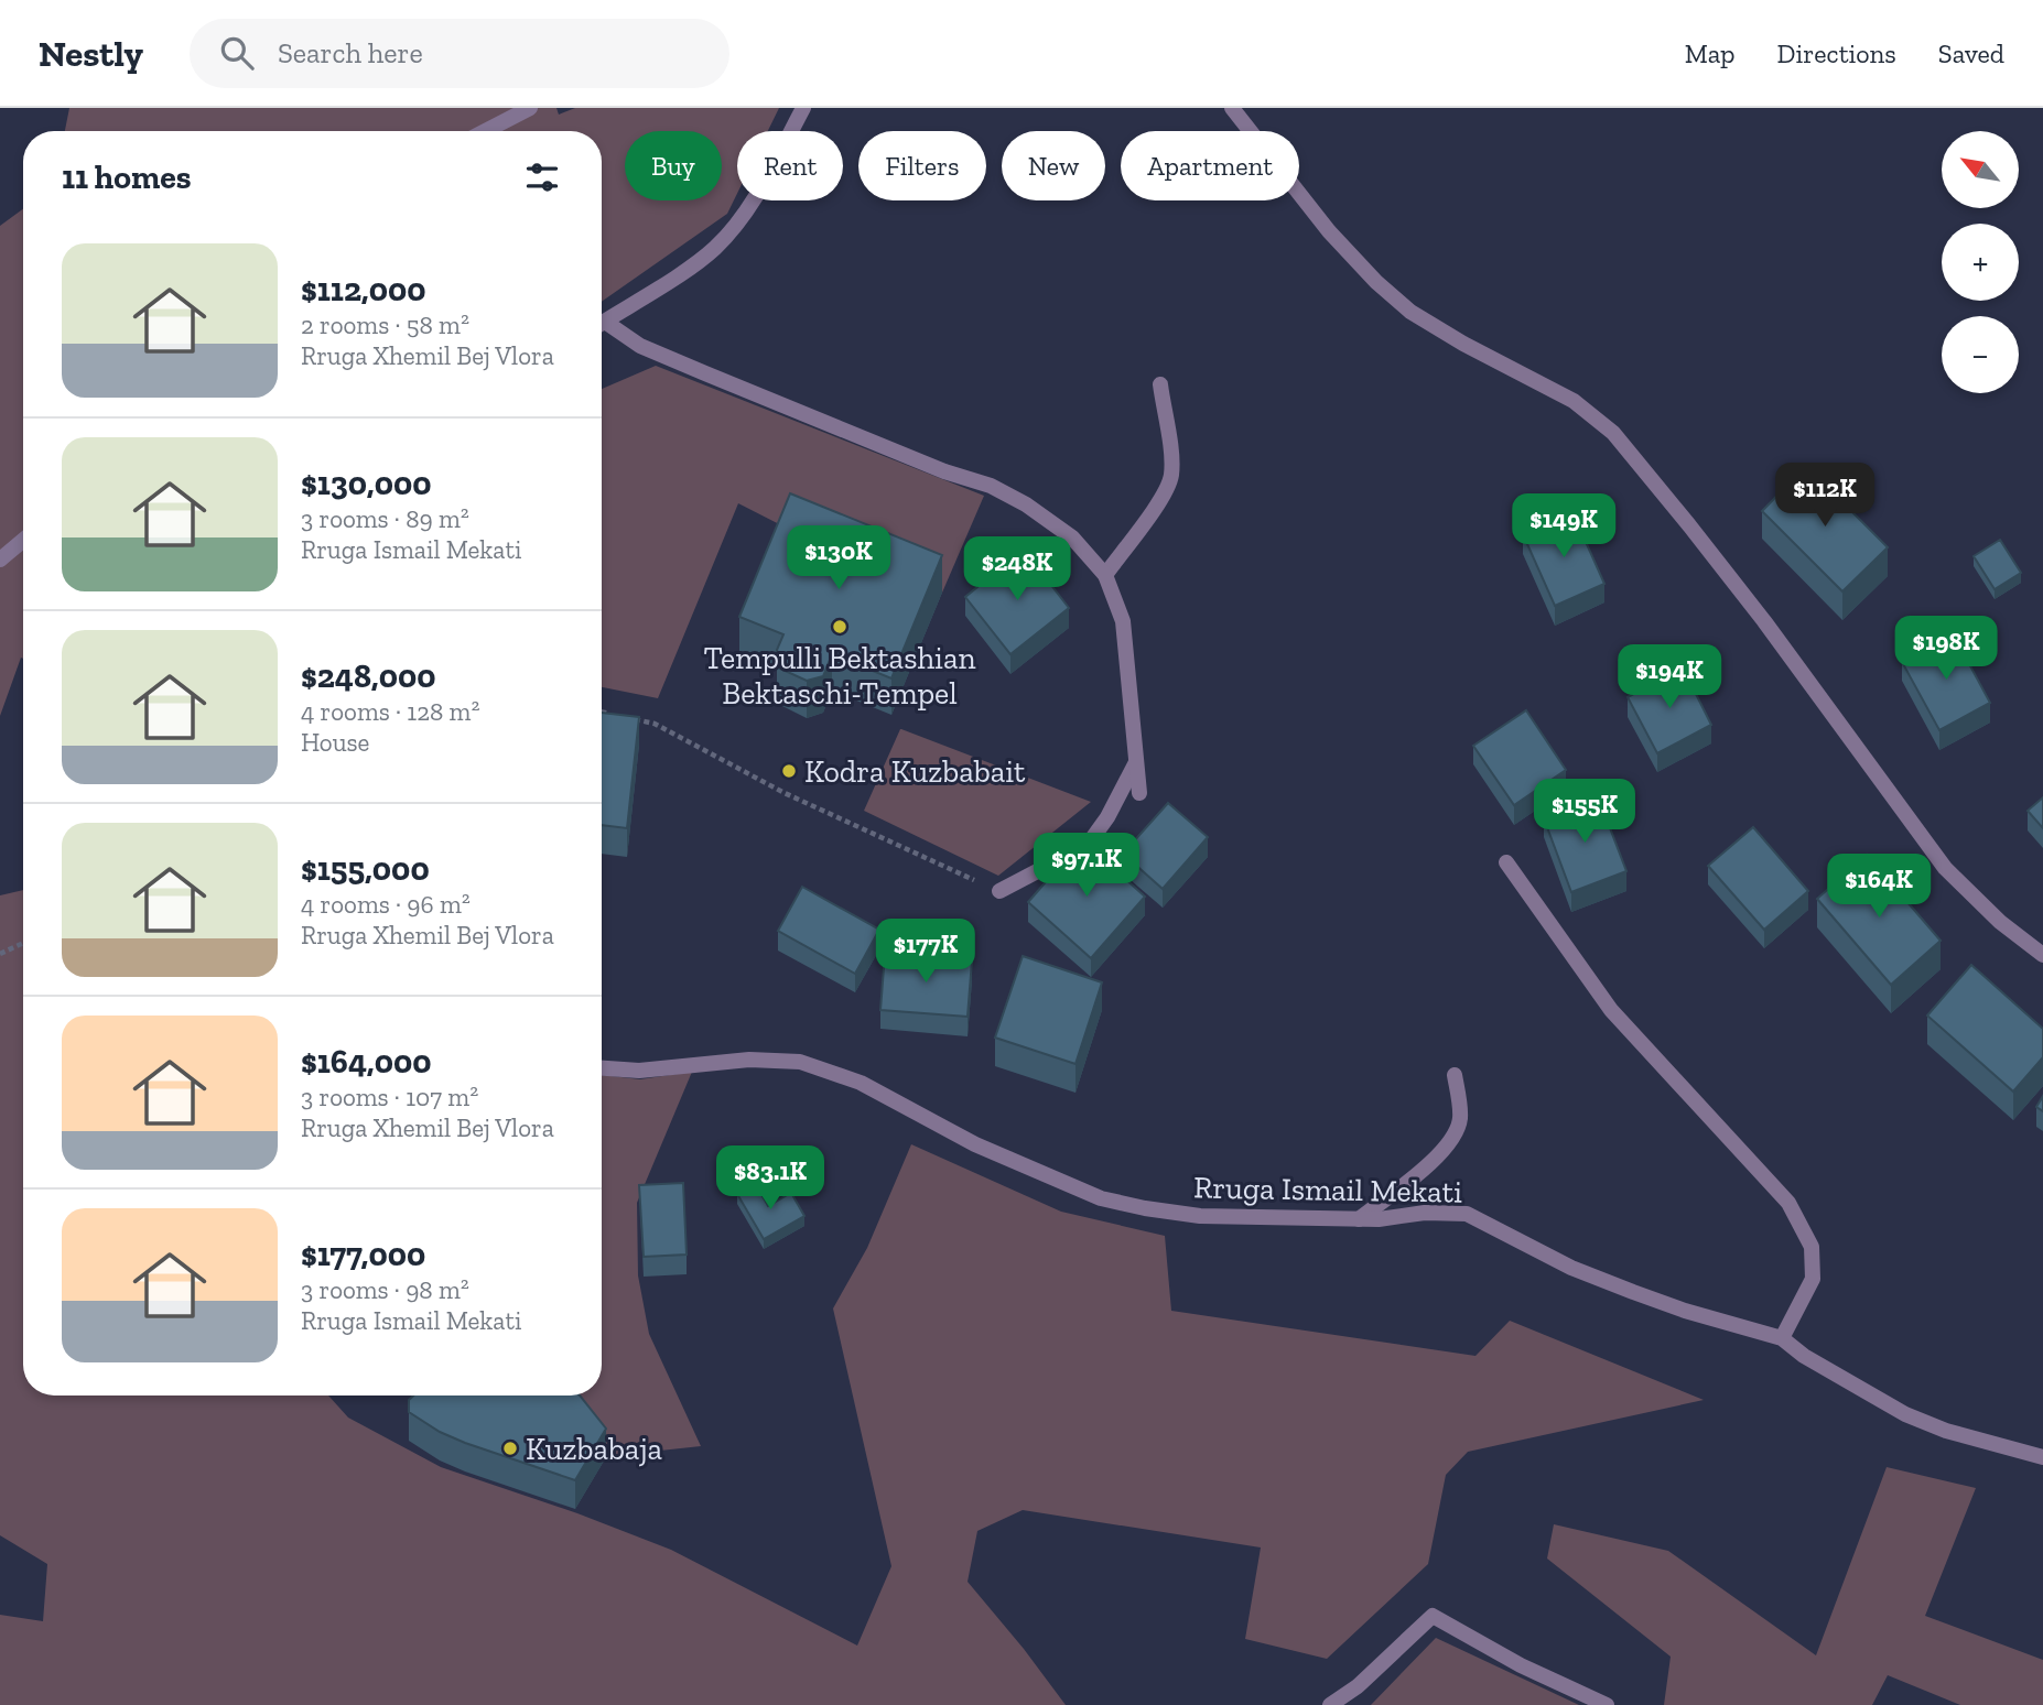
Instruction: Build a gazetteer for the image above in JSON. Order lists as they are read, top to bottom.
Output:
{
  "streets": {
    "street": ["Rruga Ismail Mekati"]
  },
  "places": ["Tempulli Bektashian Bektaschi-Tempel", "Kodra Kuzbabait", "Kuzbabaja"],
  "north": "top left",
  "page": {
    "header": "Nestly",
    "search": "Search here",
    "nav": ["Map", "Directions", "Saved"],
    "map_buttons": ["+", "−"],
    "chip": [
      "Buy",
      "Rent",
      "Filters",
      "New",
      "Apartment"
    ],
    "heading": "11 homes",
    "list": [
      {
        "name": "$112,000",
        "note": "2 rooms · 58 m² · Rruga Xhemil Bej Vlora"
      },
      {
        "name": "$130,000",
        "note": "3 rooms · 89 m² · Rruga Ismail Mekati"
      },
      {
        "name": "$248,000",
        "note": "4 rooms · 128 m² · House"
      },
      {
        "name": "$155,000",
        "note": "4 rooms · 96 m² · Rruga Xhemil Bej Vlora"
      },
      {
        "name": "$164,000",
        "note": "3 rooms · 107 m² · Rruga Xhemil Bej Vlora"
      },
      {
        "name": "$177,000",
        "note": "3 rooms · 98 m² · Rruga Ismail Mekati"
      }
    ],
    "price": [
      "$112K",
      "$149K",
      "$130K",
      "$248K",
      "$198K",
      "$194K",
      "$155K",
      "$97.1K",
      "$164K",
      "$177K",
      "$83.1K"
    ]
  }
}
